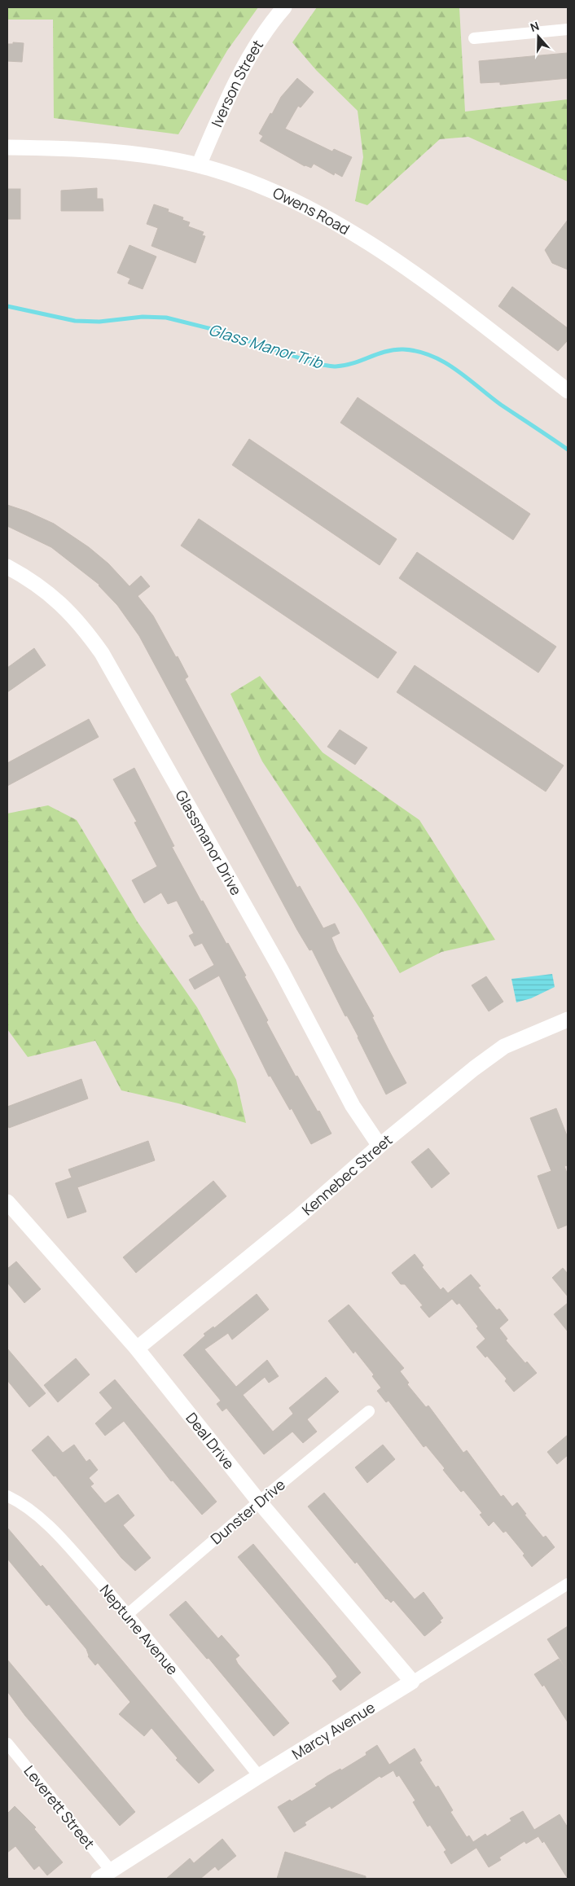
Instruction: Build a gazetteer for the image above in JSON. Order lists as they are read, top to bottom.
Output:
{
  "streets": {
    "street": [
      "Iverson Street",
      "Owens Road",
      "Glassmanor Drive",
      "Kennebec Street",
      "Deal Drive",
      "Dunster Drive",
      "Neptune Avenue",
      "Marcy Avenue",
      "Leverett Street"
    ]
  },
  "crossings": [
    ["Iverson Street", "Owens Road"],
    ["Glassmanor Drive", "Kennebec Street"],
    ["Kennebec Street", "Deal Drive"],
    ["Deal Drive", "Dunster Drive"],
    ["Deal Drive", "Marcy Avenue"],
    ["Dunster Drive", "Neptune Avenue"],
    ["Neptune Avenue", "Marcy Avenue"],
    ["Marcy Avenue", "Leverett Street"]
  ],
  "water": ["Glass Manor Trib"],
  "north": "top"
}
